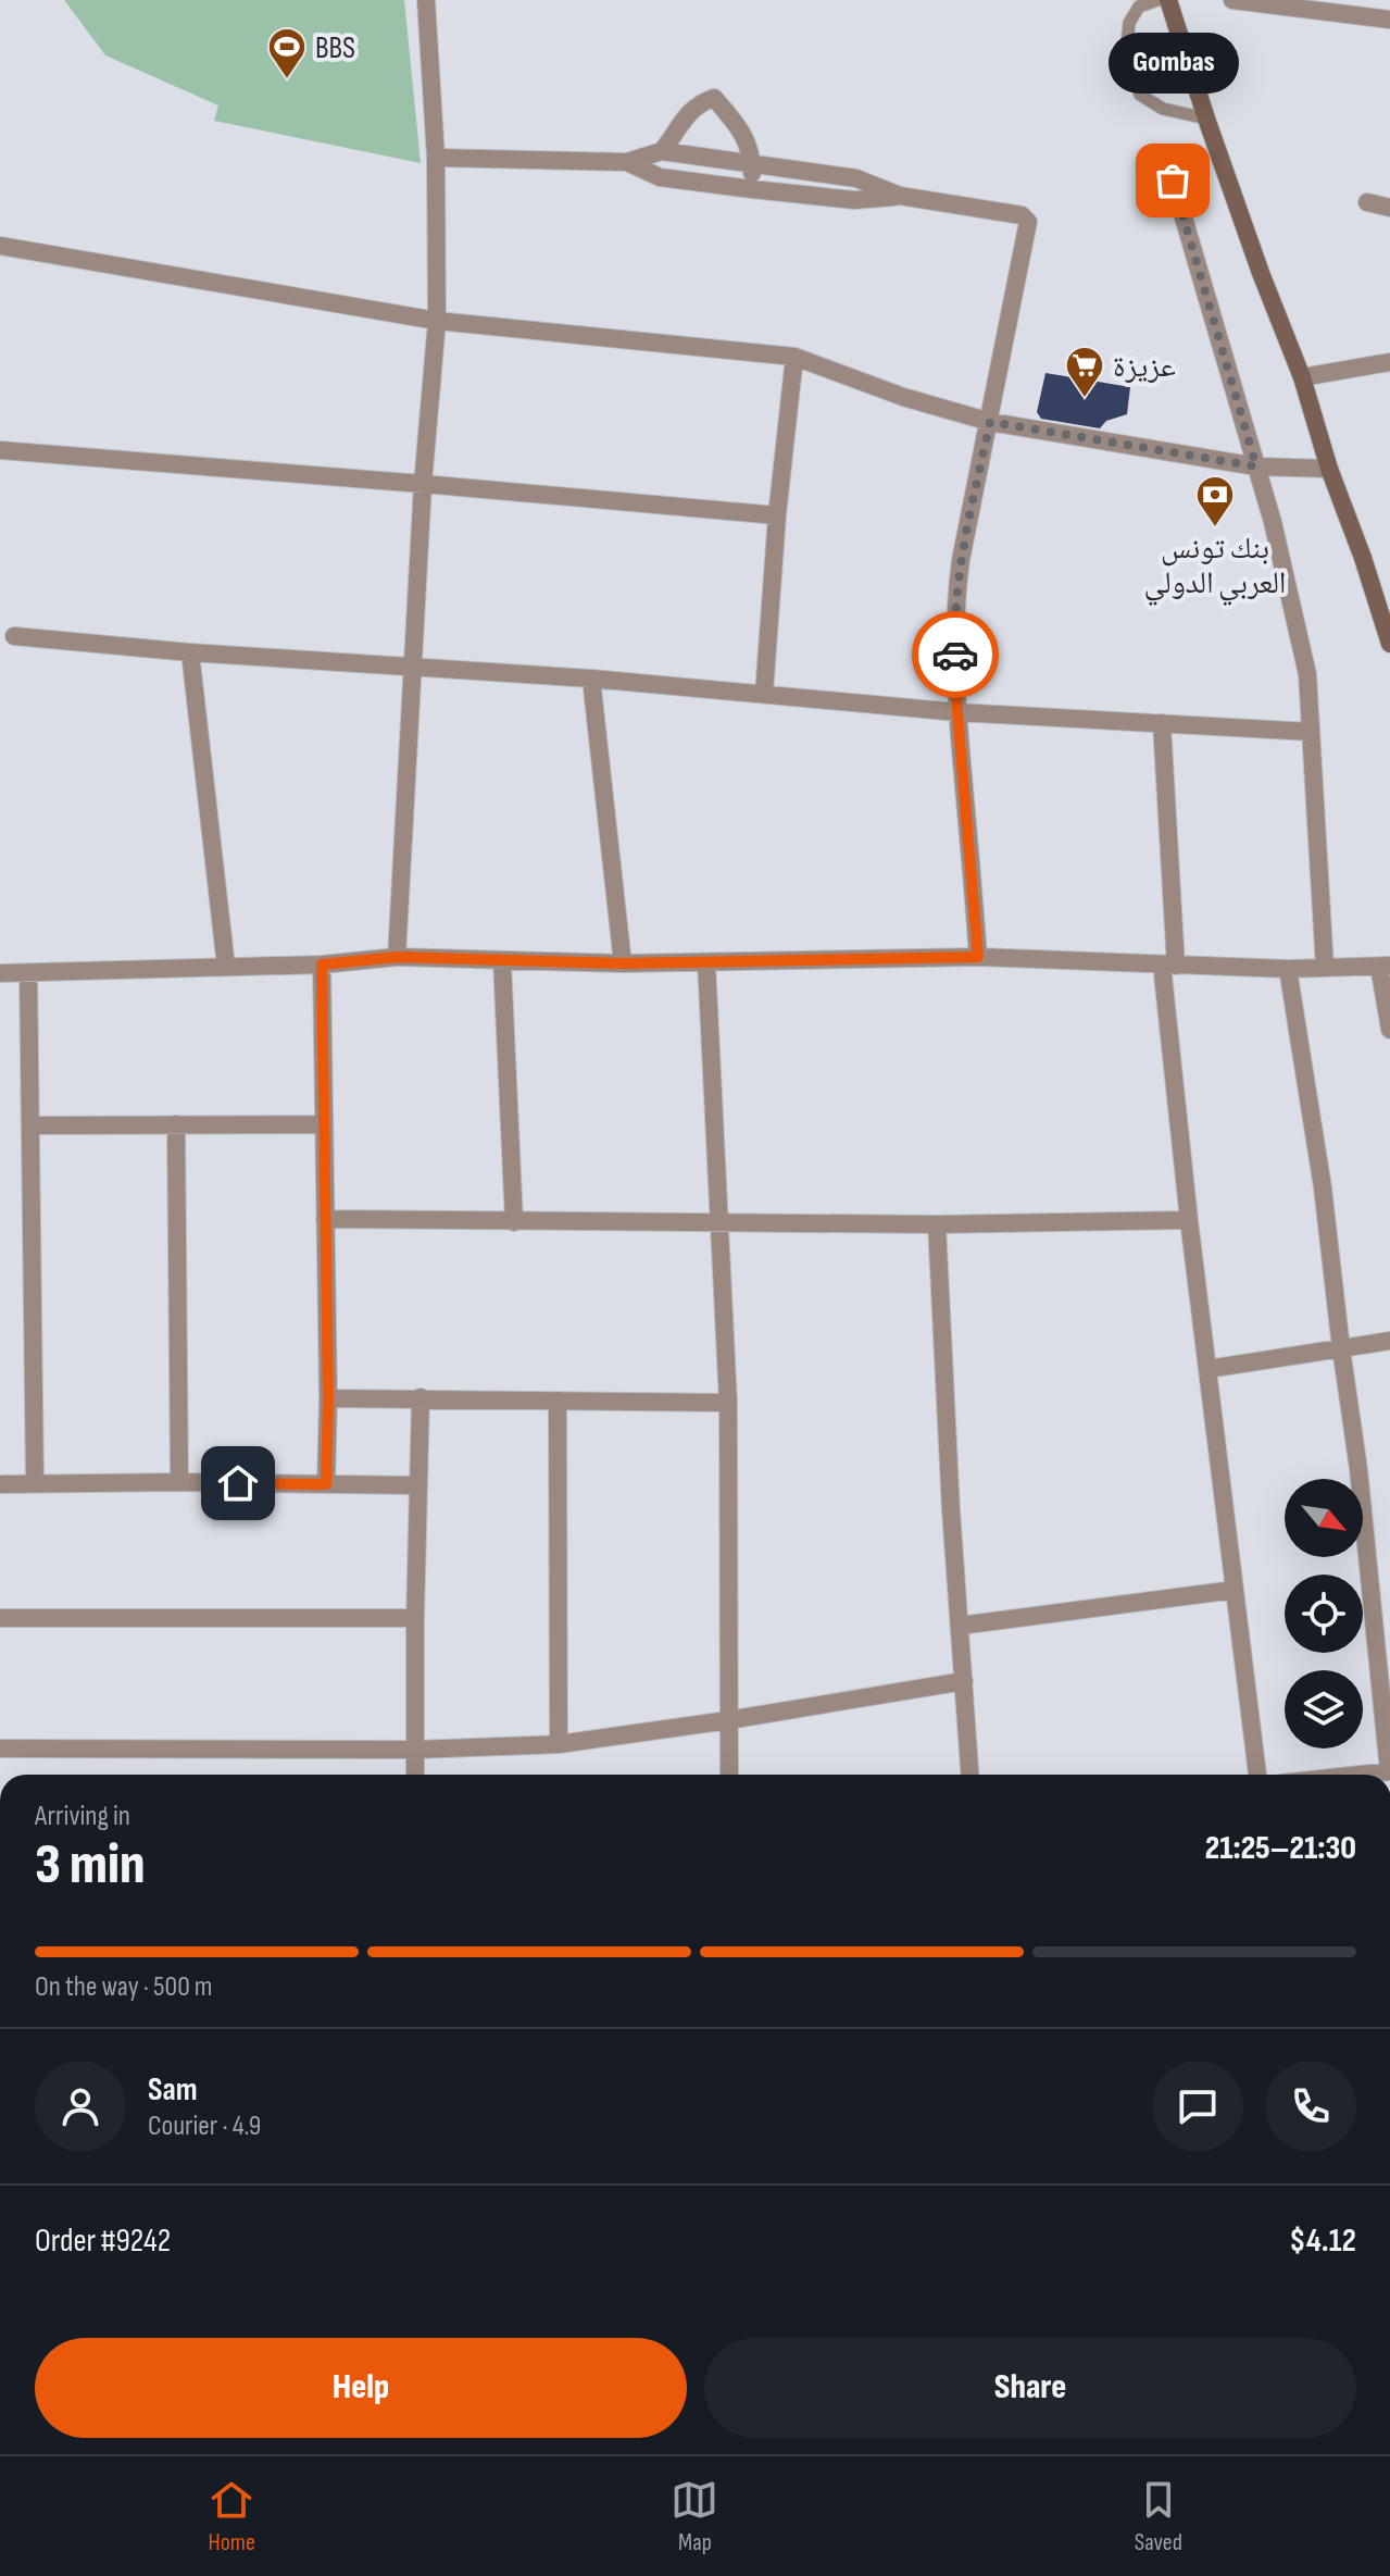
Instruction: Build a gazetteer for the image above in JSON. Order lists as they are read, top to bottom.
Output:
{
  "places": {
    "sports": ["BBS"],
    "other": ["Gombas"],
    "supermarket": ["عزيزة"],
    "bank": ["بنك تونس العربي الدولي"]
  },
  "north": "bottom right",
  "page": {
    "bubble": "Gombas",
    "heading": ["3 min", "Arriving in", "21:25–21:30"],
    "panel": [
      "Sam",
      "Courier · 4.9",
      "Order #9242",
      "$4.12"
    ],
    "bar": "On the way · 500 m",
    "buttons": ["Help", "Share"],
    "tabs": ["Home", "Map", "Saved"]
  }
}
